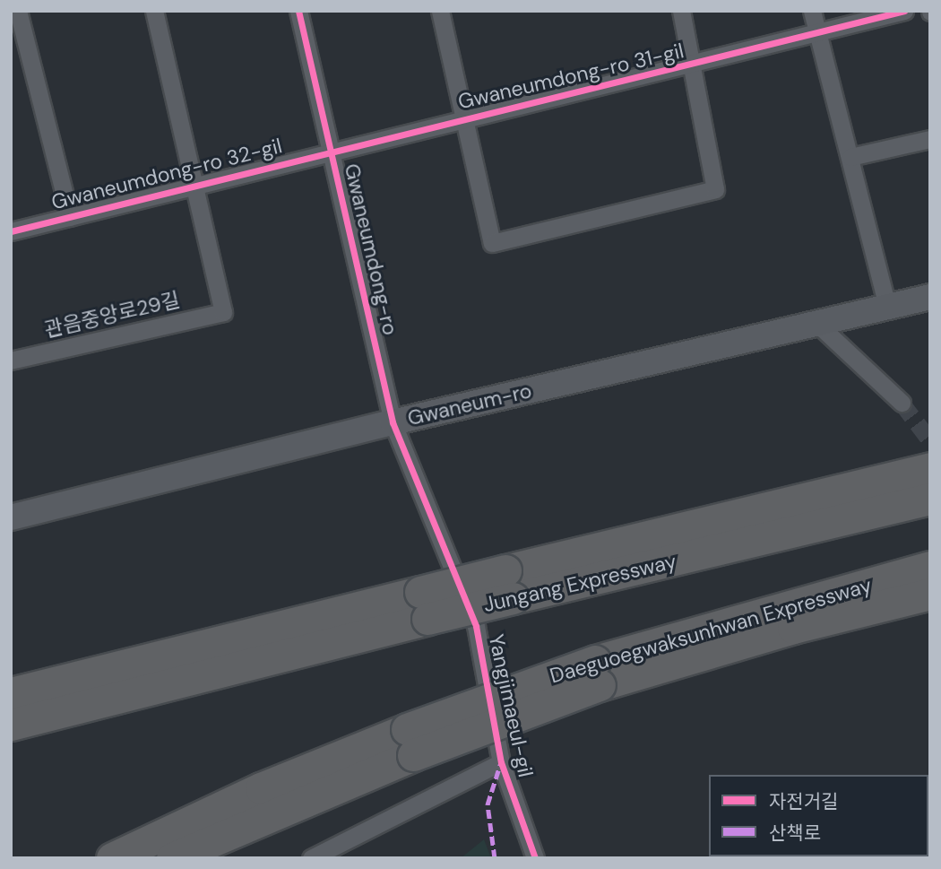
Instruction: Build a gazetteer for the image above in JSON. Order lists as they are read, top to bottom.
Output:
{
  "streets": {
    "highway": ["Jungang Expressway", "Daeguoegwaksunhwan Expressway"],
    "main road": ["Gwaneum-ro"],
    "street": [
      "Gwaneumdong-ro 31-gil",
      "Gwaneumdong-ro 32-gil",
      "Gwaneumdong-ro",
      "관음중앙로29길",
      "Yangjimaeul-gil"
    ]
  },
  "crossings": [
    ["Gwaneumdong-ro 31-gil", "Gwaneumdong-ro 32-gil"],
    ["Gwaneumdong-ro 31-gil", "Gwaneumdong-ro"],
    ["Gwaneumdong-ro 32-gil", "Gwaneumdong-ro"],
    ["Gwaneumdong-ro 32-gil", "관음중앙로29길"],
    ["Gwaneumdong-ro", "Gwaneum-ro"],
    ["Gwaneumdong-ro", "Yangjimaeul-gil"],
    ["Gwaneum-ro", "Yangjimaeul-gil"]
  ],
  "legend": ["자전거길", "산책로"]
}
